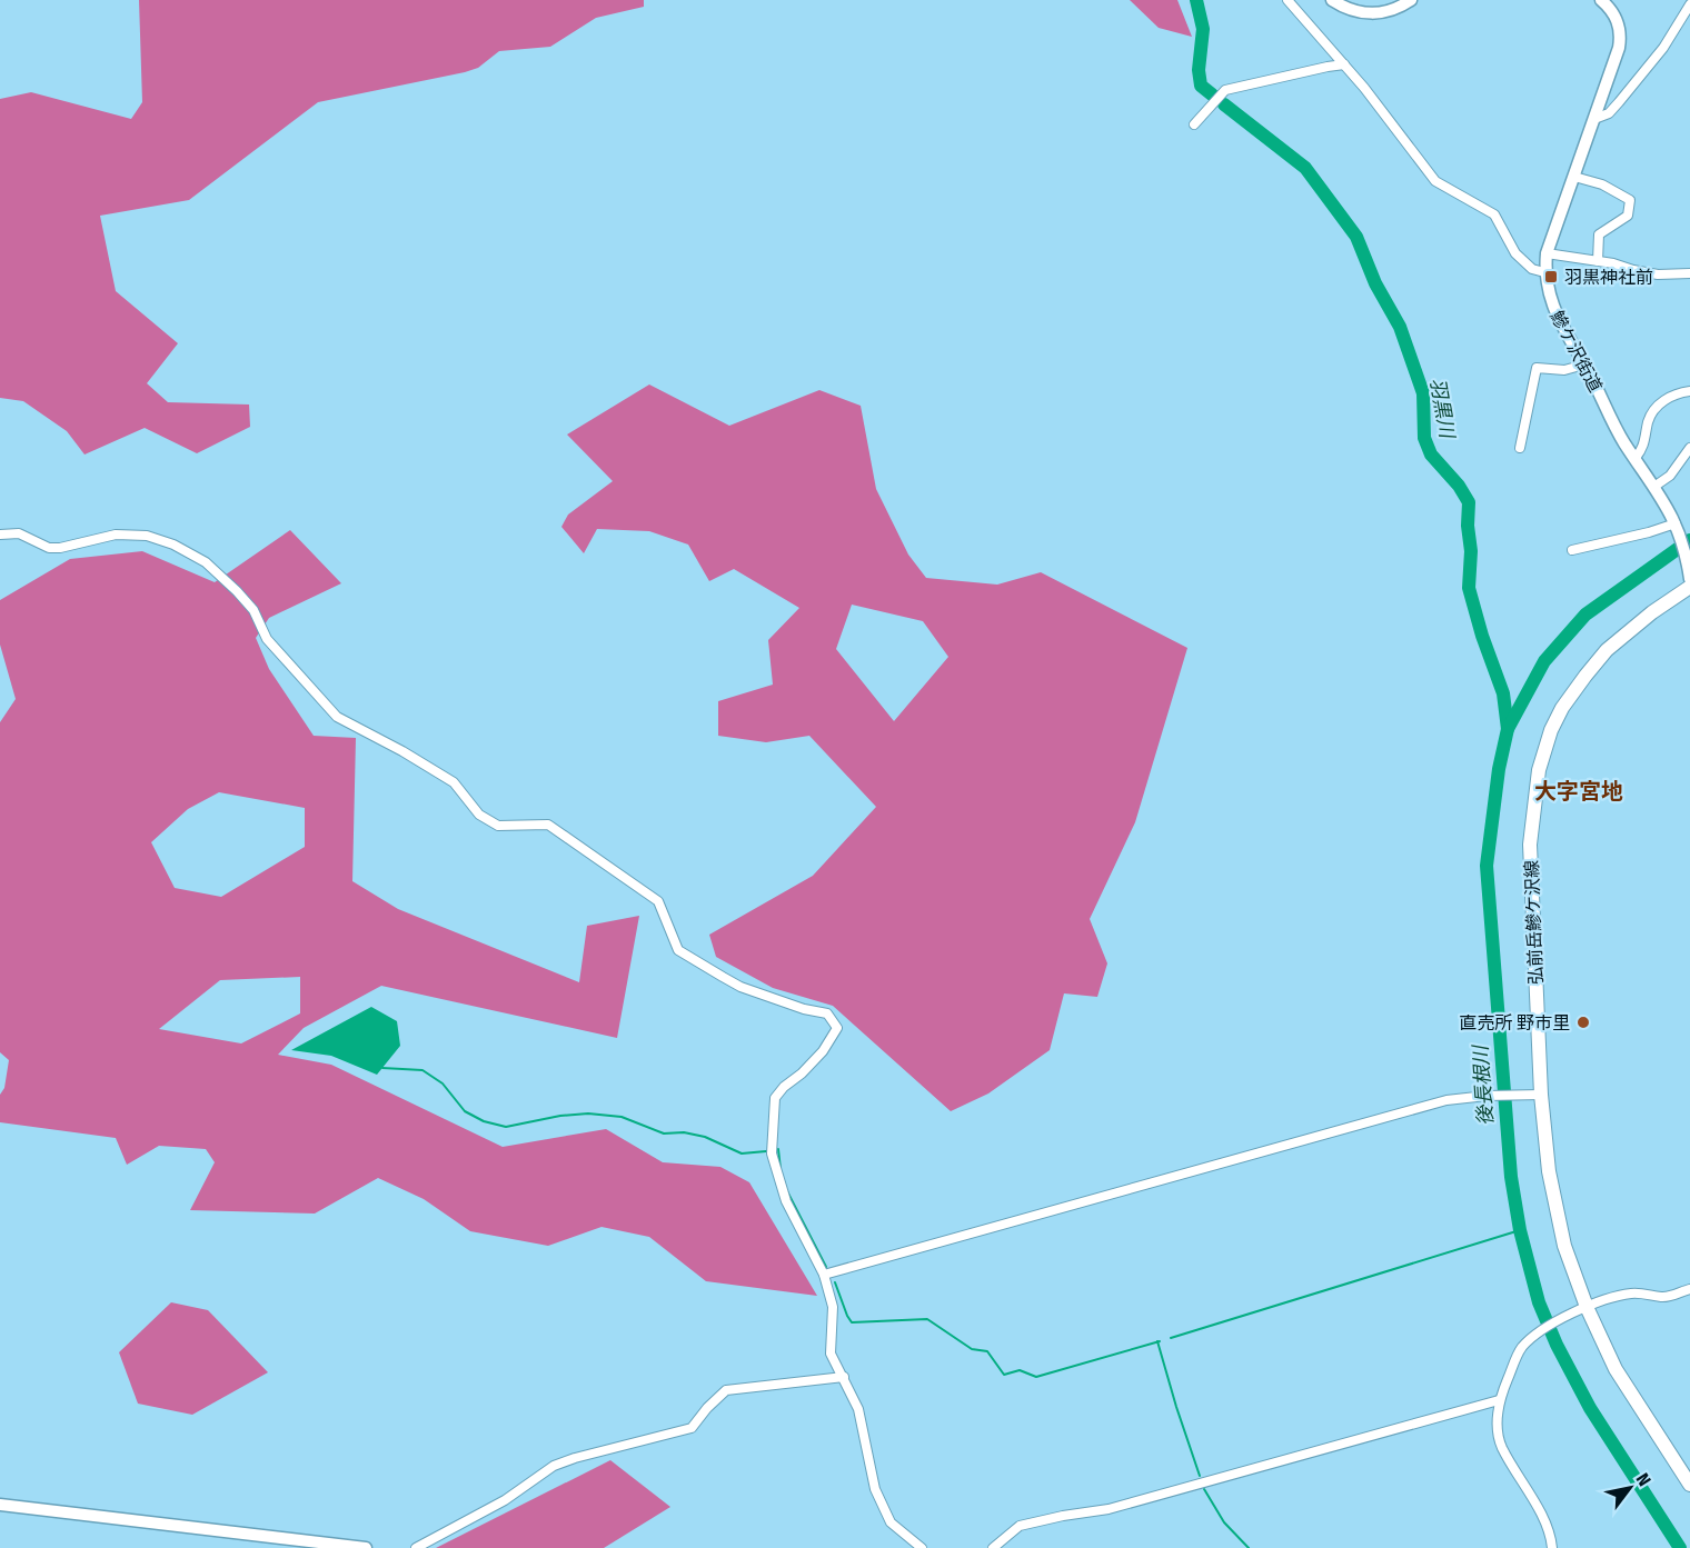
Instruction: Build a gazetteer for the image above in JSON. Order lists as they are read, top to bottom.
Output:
{
  "streets": {
    "main road": ["弘前岳鰺ケ沢線"],
    "street": ["鰺ケ沢街道"]
  },
  "districts": ["大字宮地"],
  "water": ["羽黒川", "後長根川"],
  "places": {
    "transit": ["羽黒神社前"],
    "other": ["直売所 野市里"]
  },
  "north": "top right"
}
